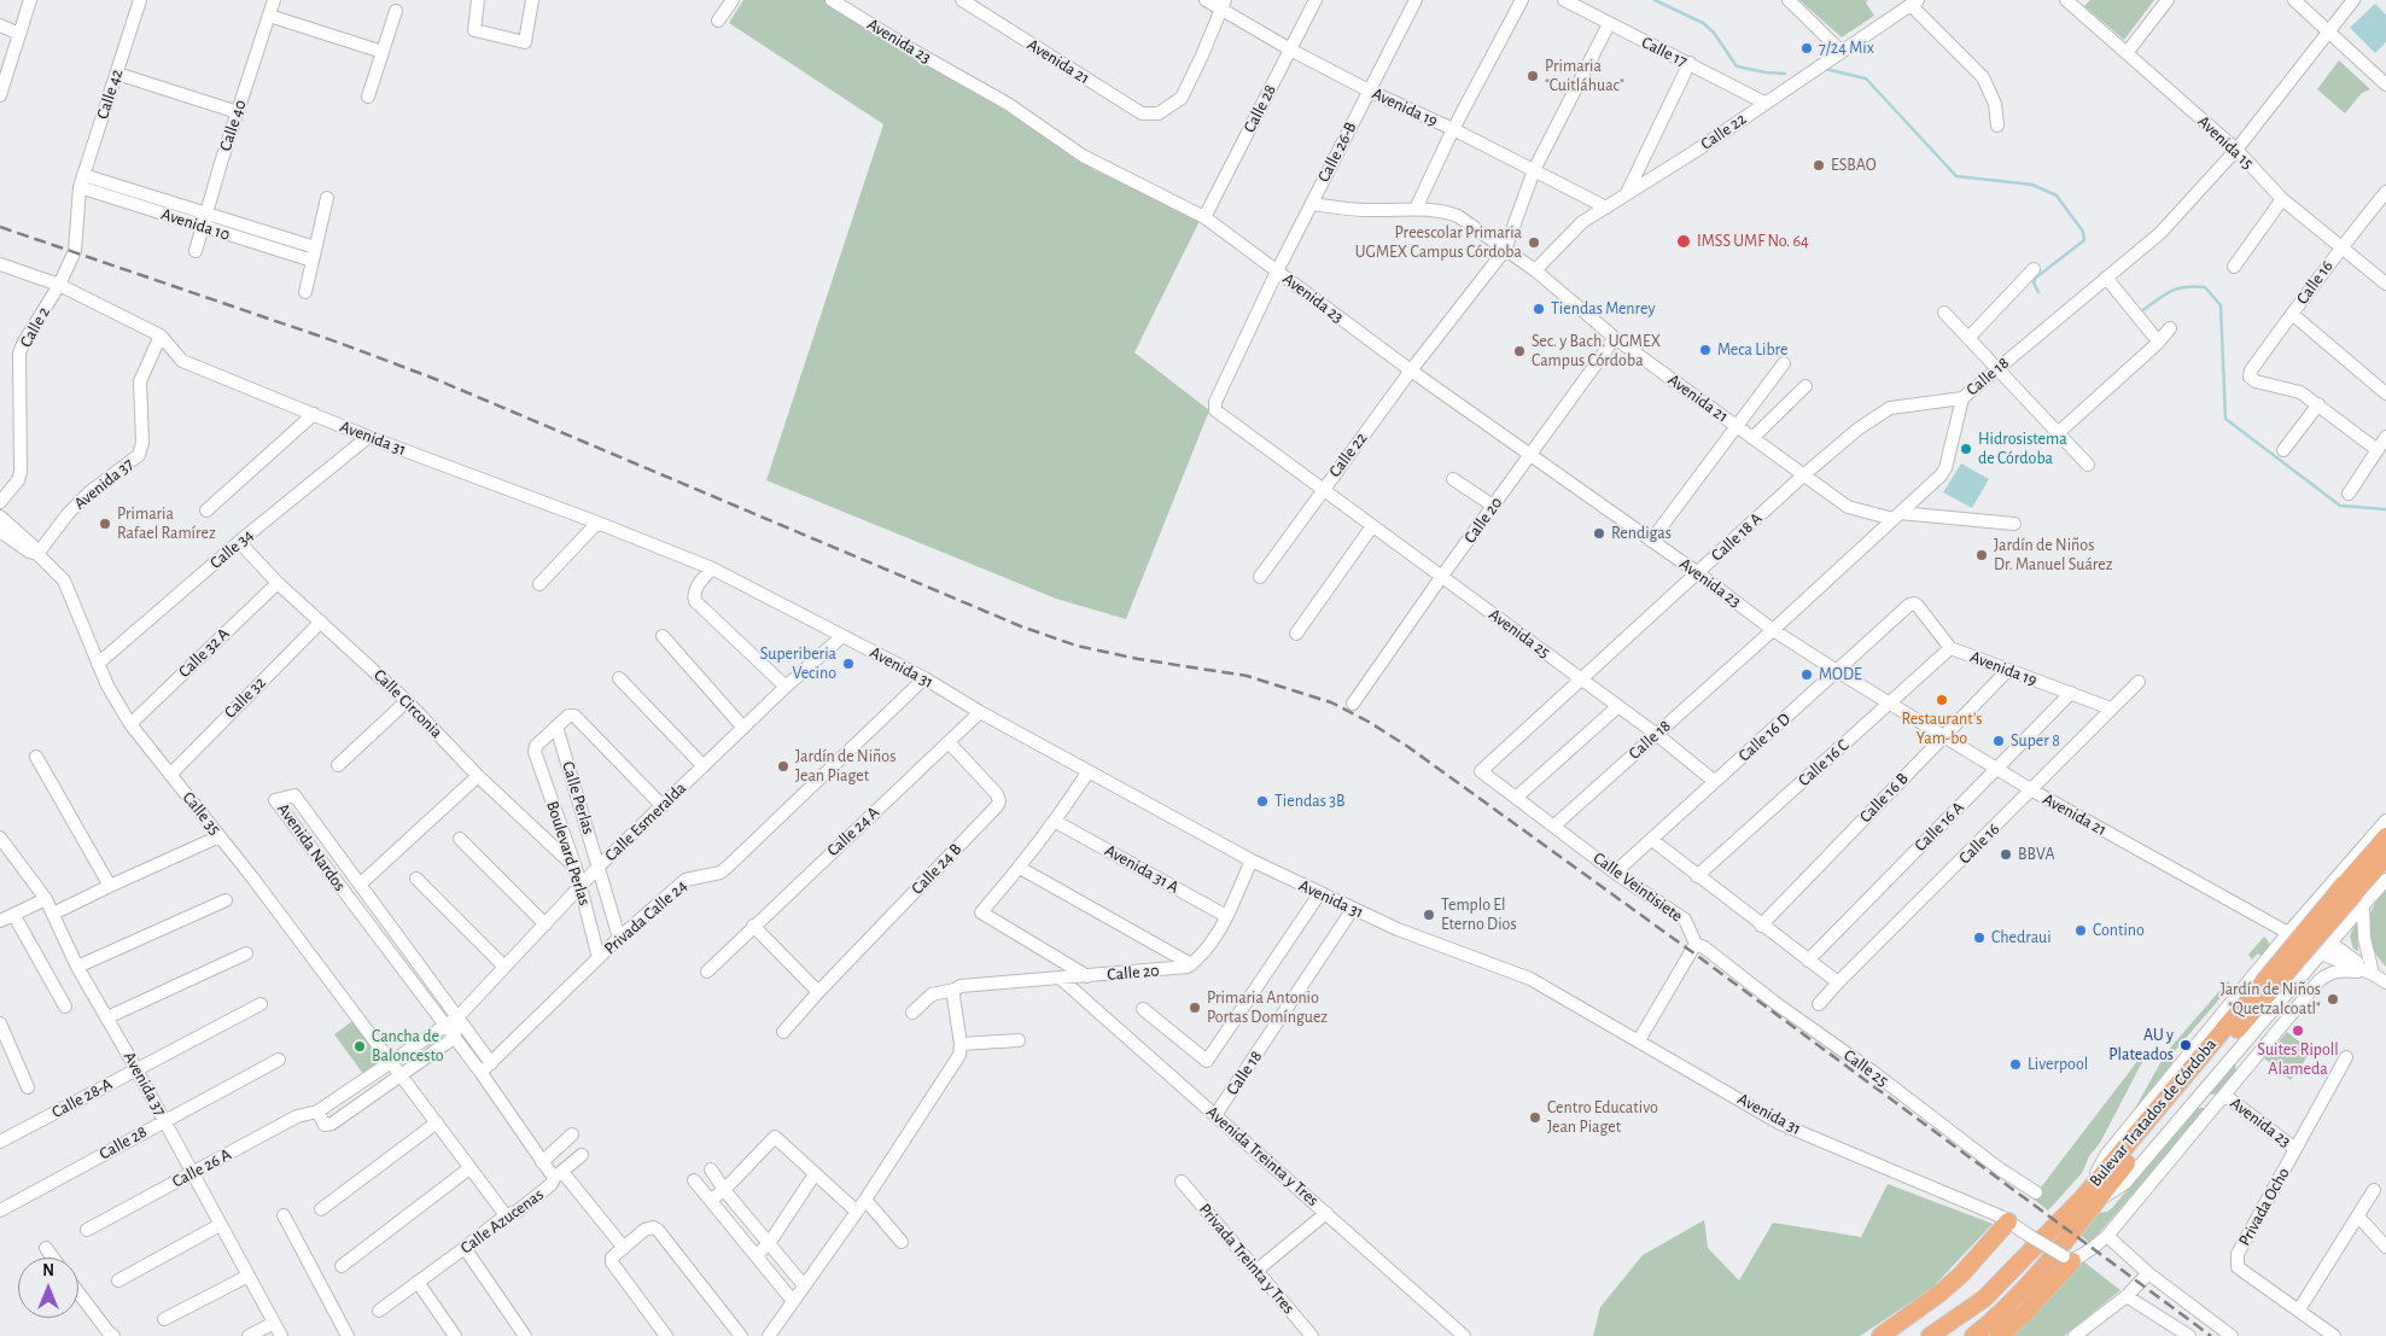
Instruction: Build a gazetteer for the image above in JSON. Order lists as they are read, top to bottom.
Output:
{
  "streets": {
    "main road": ["Bulevar Tratados de Córdoba"],
    "street": [
      "Avenida 23",
      "Calle 17",
      "Avenida 21",
      "Calle 42",
      "Avenida 19",
      "Calle 28",
      "Calle 40",
      "Calle 22",
      "Avenida 15",
      "Calle 26-B",
      "Avenida 10",
      "Calle 16",
      "Calle 2",
      "Calle 18",
      "Avenida 31",
      "Avenida 37",
      "Calle 20",
      "Calle 18 A",
      "Calle 34",
      "Avenida 25",
      "Calle 32 A",
      "Calle 32",
      "Calle Circonia",
      "Calle 16 D",
      "Calle 16 C",
      "Calle Perlas",
      "Calle 16 B",
      "Calle 35",
      "Calle Esmeralda",
      "Calle 16 A",
      "Calle 24 A",
      "Avenida Nardos",
      "Boulevard Perlas",
      "Calle 24 B",
      "Avenida 31 A",
      "Calle Veintisiete",
      "Privada Calle 24",
      "Calle 25",
      "Calle 28-A",
      "Avenida Treinta y Tres",
      "Calle 26 A",
      "Privada Ocho",
      "Calle Azucenas",
      "Privada Treinta y Tres"
    ]
  },
  "crossings": [
    ["Avenida 23", "Avenida 21"],
    ["Avenida 23", "Calle 28"],
    ["Avenida 23", "Calle 22"],
    ["Avenida 23", "Calle 26-B"],
    ["Avenida 23", "Calle 18"],
    ["Avenida 23", "Calle 20"],
    ["Avenida 23", "Calle 18 A"],
    ["Avenida 23", "Privada Ocho"],
    ["Calle 17", "Calle 22"],
    ["Avenida 21", "Avenida 19"],
    ["Avenida 21", "Calle 22"],
    ["Avenida 21", "Calle 26-B"],
    ["Avenida 21", "Calle 16"],
    ["Avenida 21", "Calle 18"],
    ["Avenida 21", "Calle 20"],
    ["Avenida 21", "Calle 18 A"],
    ["Avenida 21", "Calle 16 D"],
    ["Avenida 21", "Calle 16 C"],
    ["Avenida 21", "Calle 16 B"],
    ["Avenida 21", "Calle 16 A"],
    ["Avenida 21", "Bulevar Tratados de Córdoba"],
    ["Calle 42", "Avenida 10"],
    ["Calle 42", "Calle 2"],
    ["Avenida 19", "Calle 28"],
    ["Avenida 19", "Calle 22"],
    ["Avenida 19", "Calle 26-B"],
    ["Avenida 19", "Calle 16"],
    ["Avenida 19", "Calle 16 D"],
    ["Avenida 19", "Calle 16 C"],
    ["Avenida 19", "Calle 16 B"],
    ["Avenida 19", "Calle 16 A"],
    ["Calle 28", "Avenida 37"],
    ["Calle 40", "Avenida 10"],
    ["Calle 22", "Calle 26-B"],
    ["Calle 22", "Avenida 25"],
    ["Avenida 15", "Calle 16"],
    ["Avenida 15", "Calle 18"],
    ["Calle 26-B", "Avenida 25"],
    ["Avenida 10", "Calle 2"],
    ["Calle 18", "Avenida 31"],
    ["Calle 18", "Calle 18 A"],
    ["Calle 18", "Avenida 25"],
    ["Calle 18", "Calle Veintisiete"],
    ["Calle 18", "Avenida Treinta y Tres"],
    ["Avenida 31", "Avenida 37"],
    ["Avenida 31", "Calle 34"],
    ["Avenida 31", "Calle Esmeralda"],
    ["Avenida 31", "Calle 24 A"],
    ["Avenida 31", "Privada Calle 24"],
    ["Avenida 37", "Calle 35"],
    ["Avenida 37", "Calle 28-A"],
    ["Avenida 37", "Calle 26 A"],
    ["Calle 20", "Avenida 25"],
    ["Calle 20", "Avenida Treinta y Tres"],
    ["Calle 18 A", "Avenida 25"],
    ["Calle 18 A", "Calle Veintisiete"],
    ["Calle 34", "Calle Circonia"],
    ["Calle 34", "Calle 35"],
    ["Avenida 25", "Calle 16 D"],
    ["Calle 32 A", "Calle Circonia"],
    ["Calle 32 A", "Calle 35"],
    ["Calle 32", "Calle Circonia"],
    ["Calle 32", "Calle 35"],
    ["Calle Circonia", "Boulevard Perlas"],
    ["Calle 16 D", "Calle Veintisiete"],
    ["Calle Perlas", "Calle Esmeralda"],
    ["Calle Perlas", "Boulevard Perlas"],
    ["Calle Perlas", "Privada Calle 24"],
    ["Calle 35", "Calle 26 A"],
    ["Calle 35", "Calle Azucenas"],
    ["Calle Esmeralda", "Avenida Nardos"],
    ["Calle Esmeralda", "Boulevard Perlas"],
    ["Calle Esmeralda", "Calle 26 A"],
    ["Calle 24 A", "Calle 24 B"],
    ["Avenida Nardos", "Privada Calle 24"],
    ["Avenida Nardos", "Calle 26 A"],
    ["Avenida Nardos", "Calle Azucenas"],
    ["Boulevard Perlas", "Privada Calle 24"],
    ["Calle Veintisiete", "Calle 25"]
  ],
  "places": [
    "7/24 Mix",
    "Primaria \"Cuitláhuac\"",
    "ESBAO",
    "IMSS UMF No. 64",
    "Preescolar Primaria UGMEX Campus Córdoba",
    "Tiendas Menrey",
    "Meca Libre",
    "Sec. y Bach. UGMEX Campus Córdoba",
    "Hidrosistema de Córdoba",
    "Primaria Rafael Ramírez",
    "Rendigas",
    "Jardín de Niños Dr. Manuel Suárez",
    "Superiberia Vecino",
    "MODE",
    "Restaurant's Yam-bo",
    "Super 8",
    "Jardín de Niños Jean Piaget",
    "Tiendas 3B",
    "BBVA",
    "Templo El Eterno Dios",
    "Contino",
    "Chedraui",
    "Jardín de Niños \"Quetzalcoatl\"",
    "Primaria Antonio Portas Domínguez",
    "Suites Ripoll Alameda",
    "AU y Plateados",
    "Cancha de Baloncesto",
    "Liverpool",
    "Centro Educativo Jean Piaget"
  ],
  "north": "top"
}
